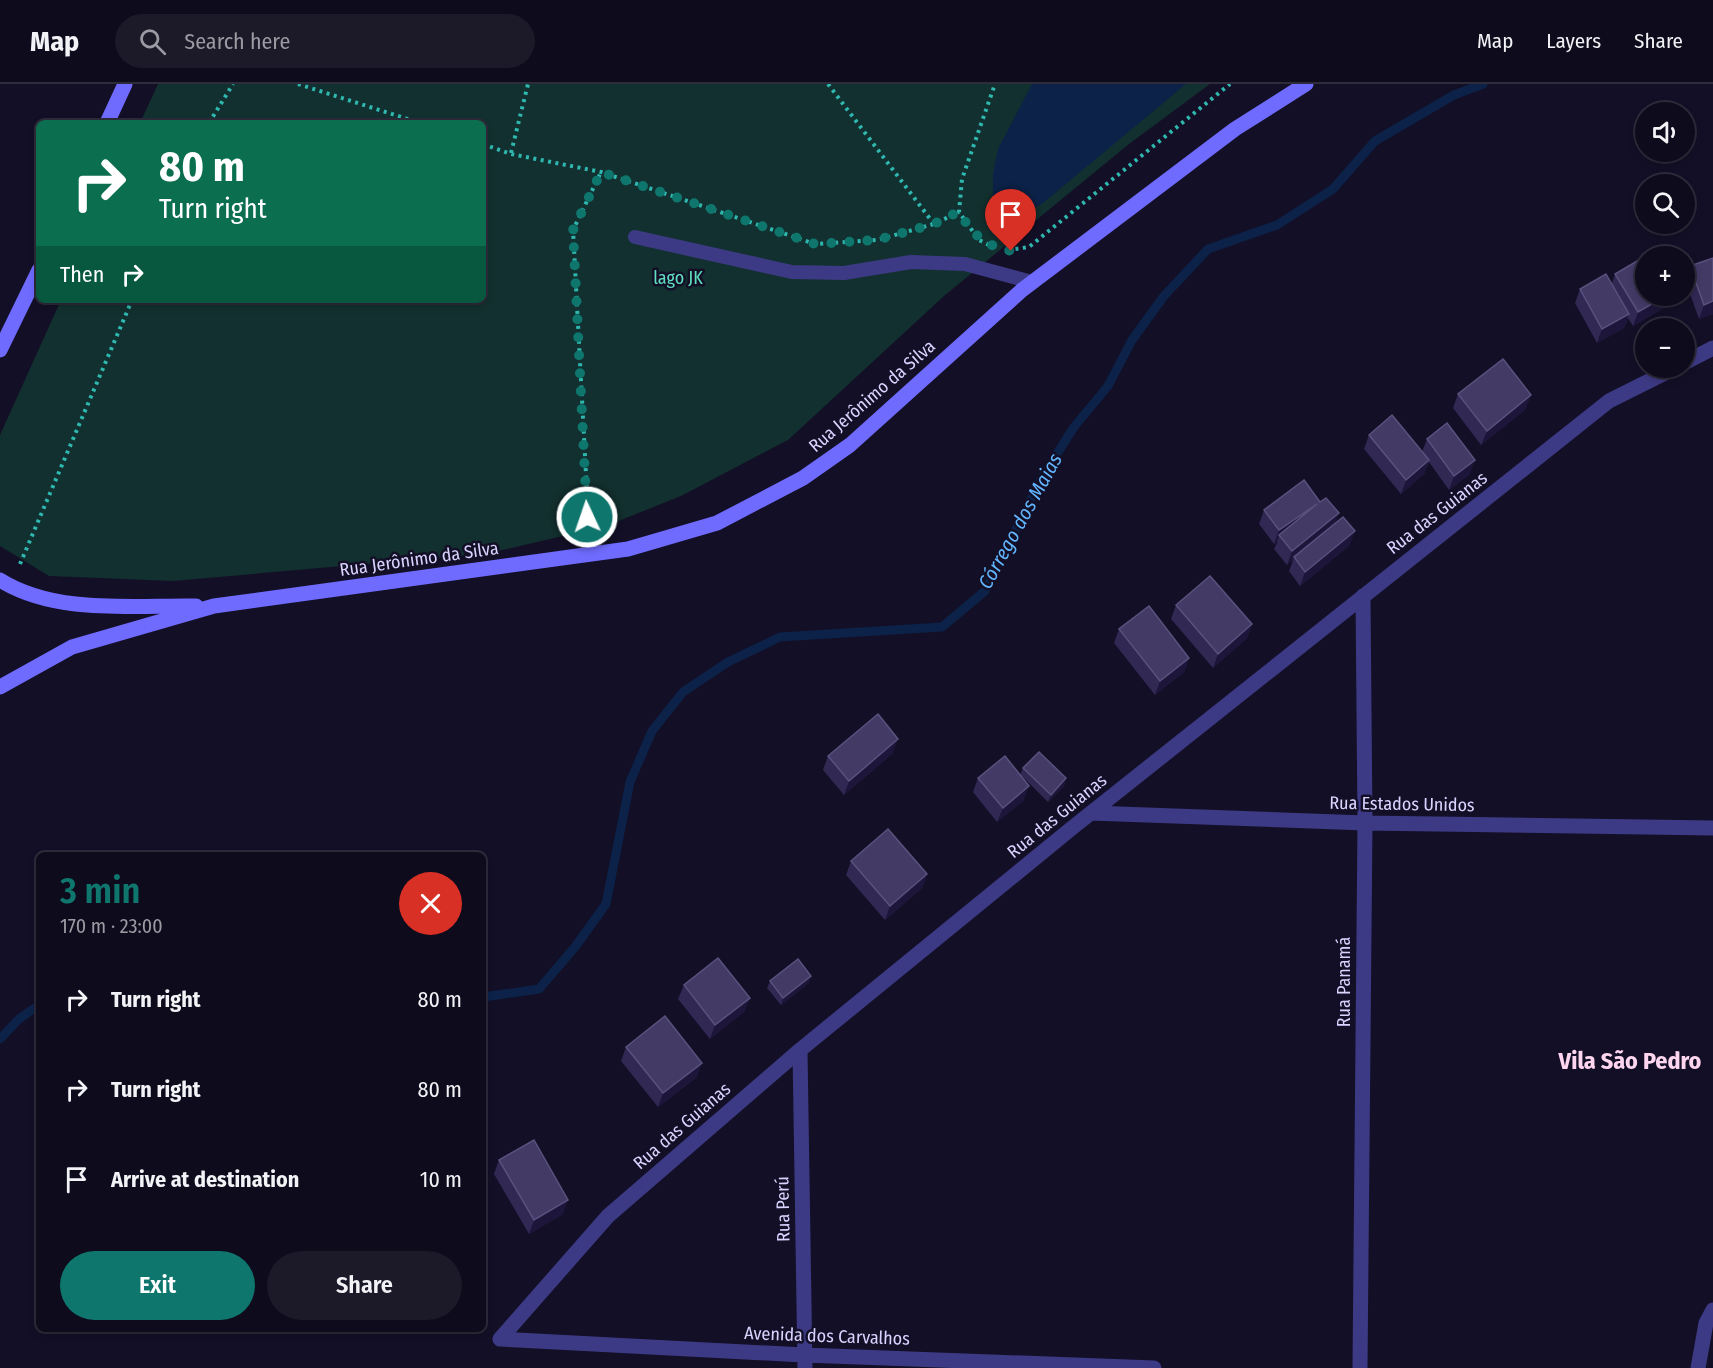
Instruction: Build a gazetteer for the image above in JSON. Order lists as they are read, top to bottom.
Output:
{
  "streets": {
    "main road": ["Rua Jerônimo da Silva"],
    "street": [
      "Rua das Guianas",
      "Rua Estados Unidos",
      "Rua Panamá",
      "Rua Perú",
      "Avenida dos Carvalhos"
    ]
  },
  "crossings": [
    ["Rua das Guianas", "Rua Estados Unidos"],
    ["Rua das Guianas", "Rua Panamá"],
    ["Rua das Guianas", "Rua Perú"],
    ["Rua das Guianas", "Avenida dos Carvalhos"],
    ["Rua Estados Unidos", "Rua Panamá"],
    ["Rua Perú", "Avenida dos Carvalhos"]
  ],
  "districts": ["Vila São Pedro"],
  "water": ["Córrego dos Maias"],
  "parks": ["lago JK"],
  "page": {
    "header": "Map",
    "search": "Search here",
    "nav": ["Map", "Layers", "Share"],
    "map_buttons": ["+", "−"],
    "turn": ["80 m", "Turn right"],
    "then": "Then",
    "heading": ["3 min", "170 m · 23:00"],
    "list": [
      {
        "name": "Turn right",
        "value": "80 m"
      },
      {
        "name": "Turn right",
        "value": "80 m"
      },
      {
        "name": "Arrive at destination",
        "value": "10 m"
      }
    ],
    "buttons": ["Exit", "Share"]
  }
}
